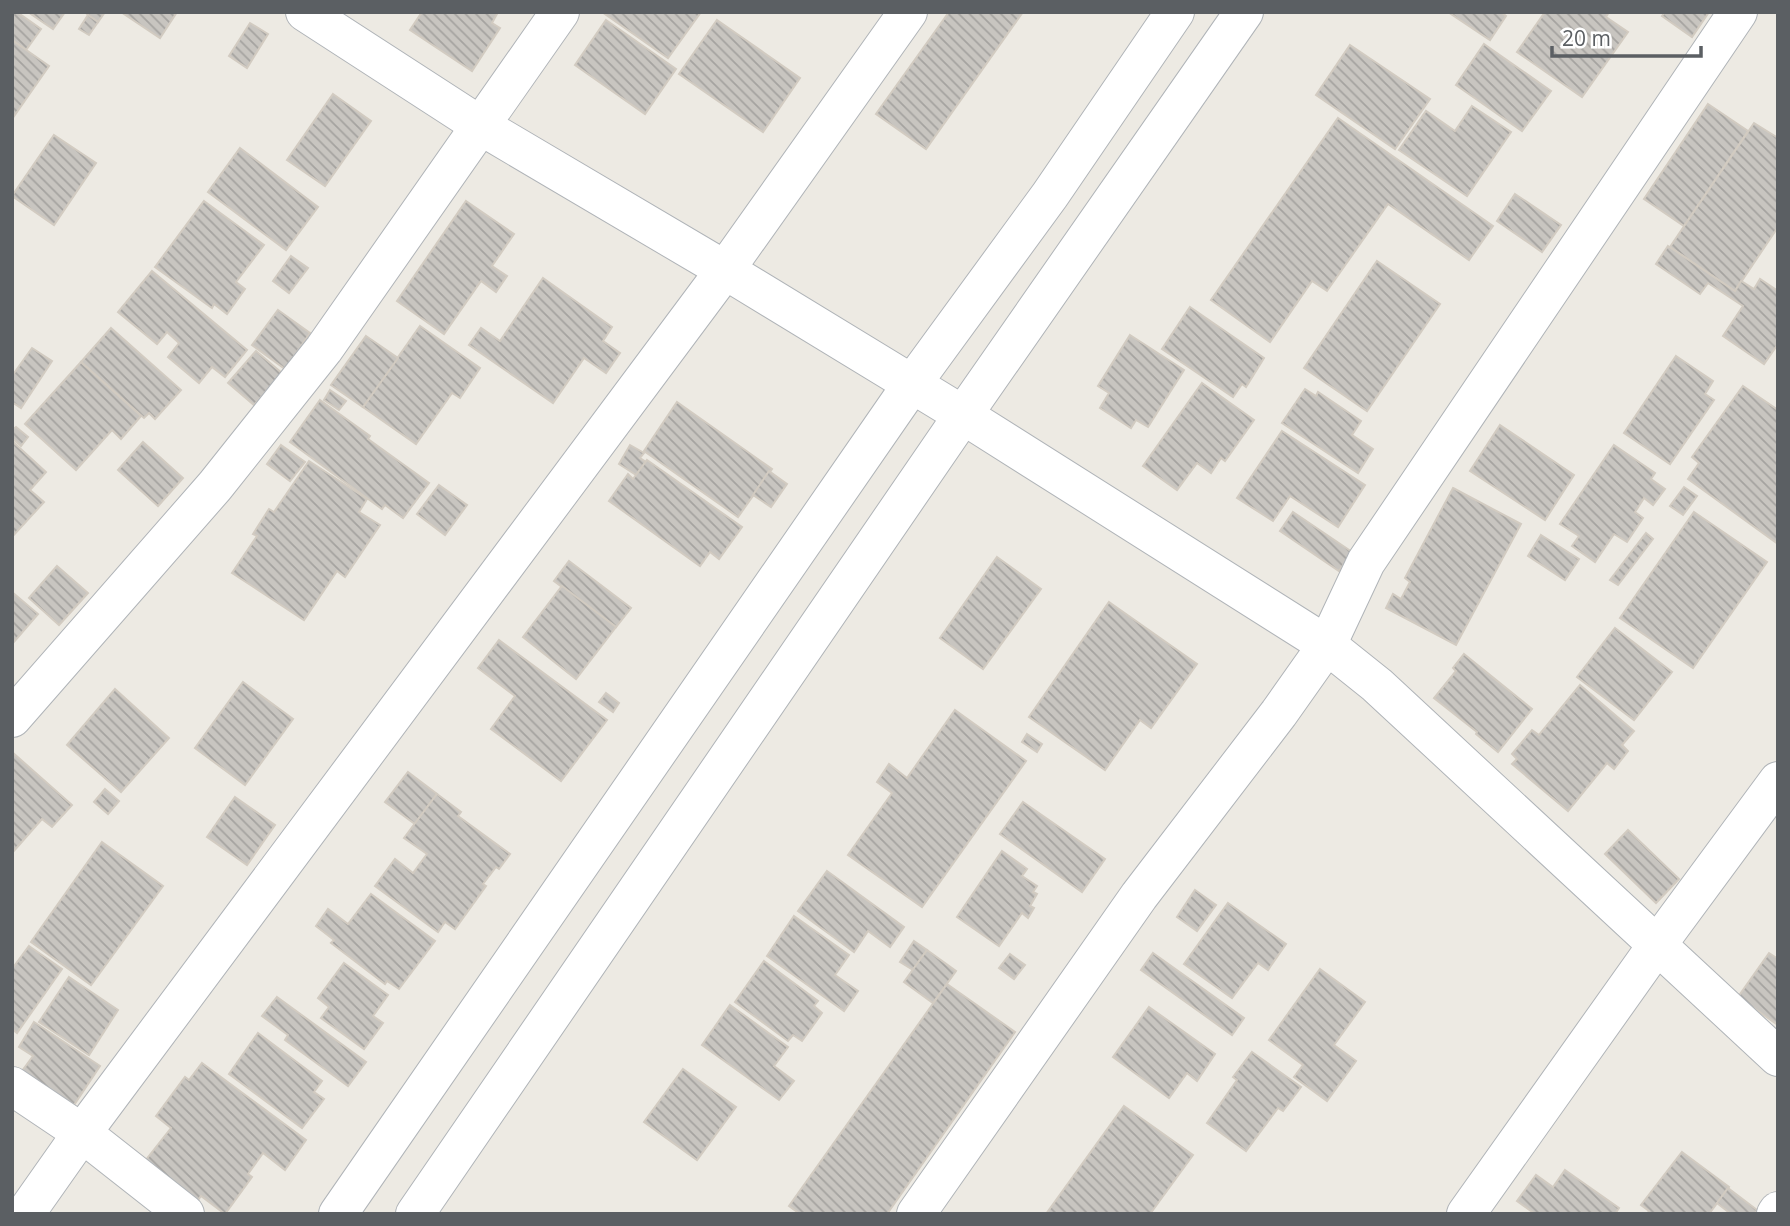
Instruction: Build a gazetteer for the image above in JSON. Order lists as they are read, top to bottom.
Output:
{
  "scale_bar": "20 m"
}
